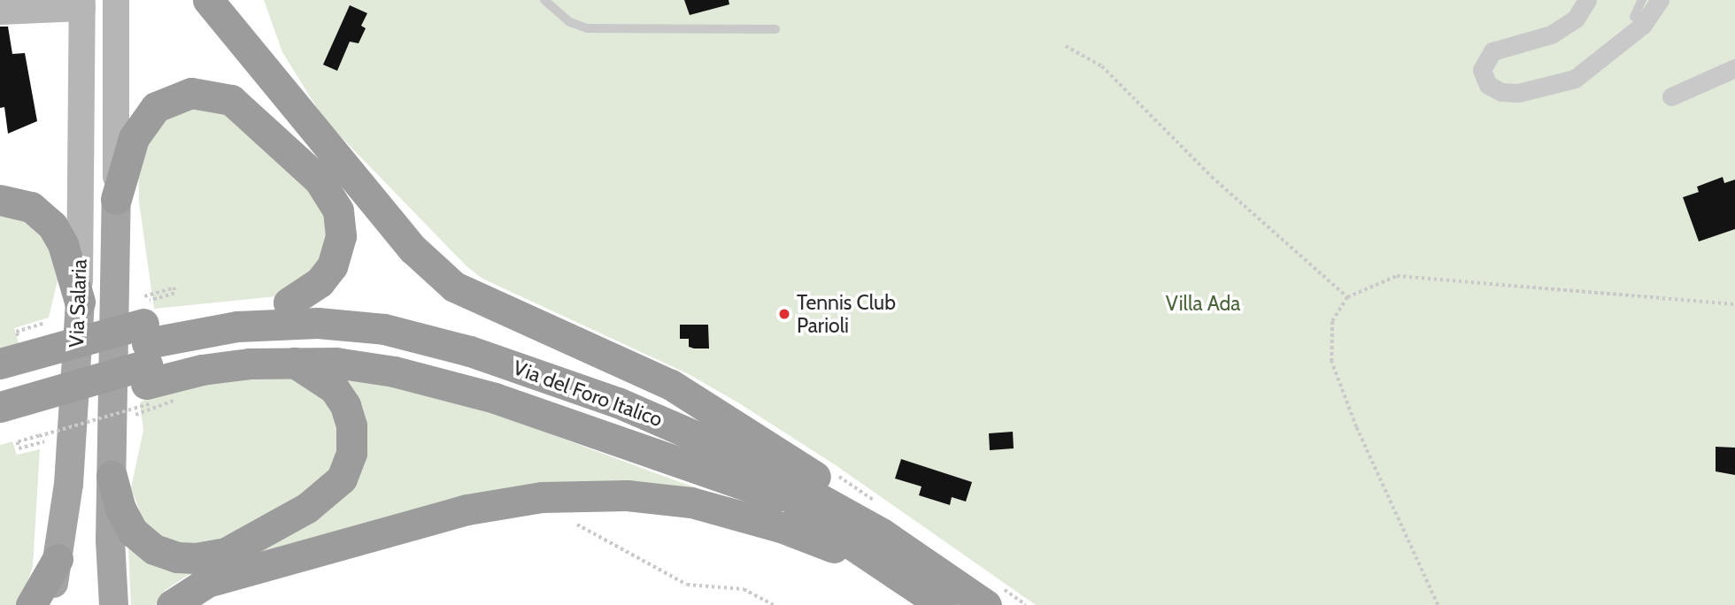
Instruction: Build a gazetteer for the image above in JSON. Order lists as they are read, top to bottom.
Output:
{
  "streets": {
    "highway": ["Via del Foro Italico"],
    "main road": ["Via Salaria"]
  },
  "parks": ["Villa Ada"],
  "places": ["Tennis Club Parioli"]
}
